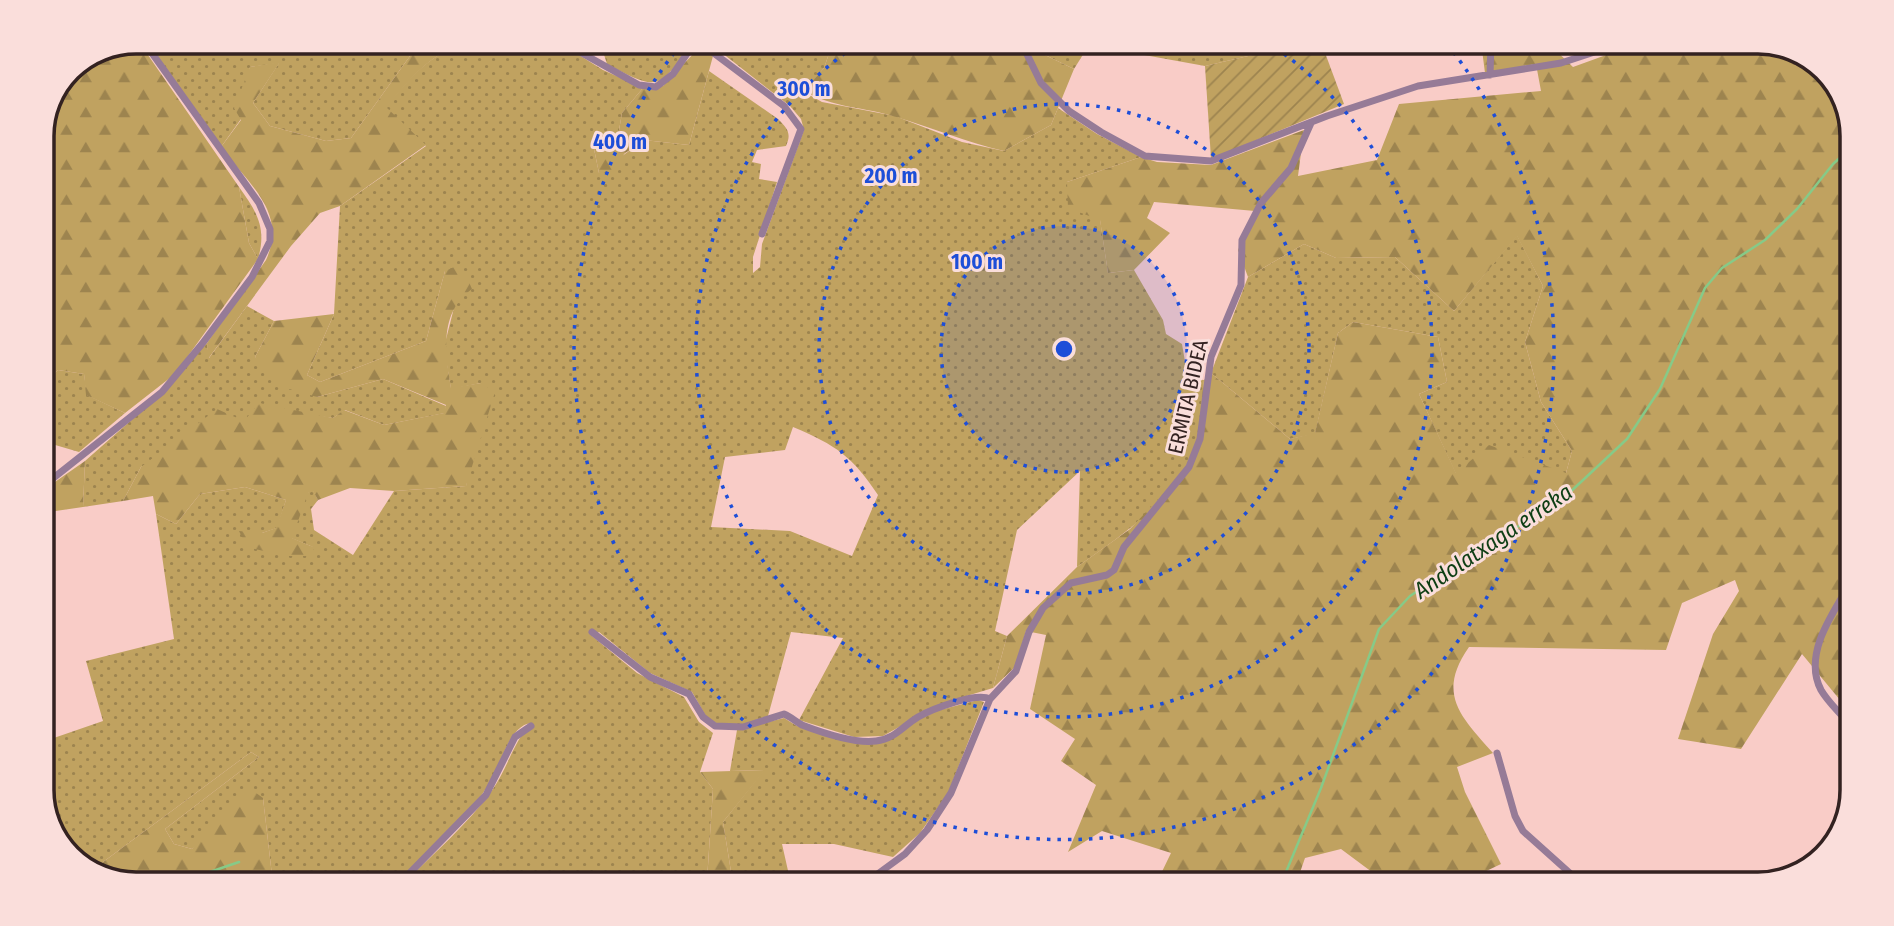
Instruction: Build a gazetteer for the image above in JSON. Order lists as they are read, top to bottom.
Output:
{
  "streets": {
    "street": ["ERMITA BIDEA"]
  },
  "water": ["Andolatxaga erreka"],
  "rings": [
    "300 m",
    "400 m",
    "200 m",
    "100 m"
  ]
}
